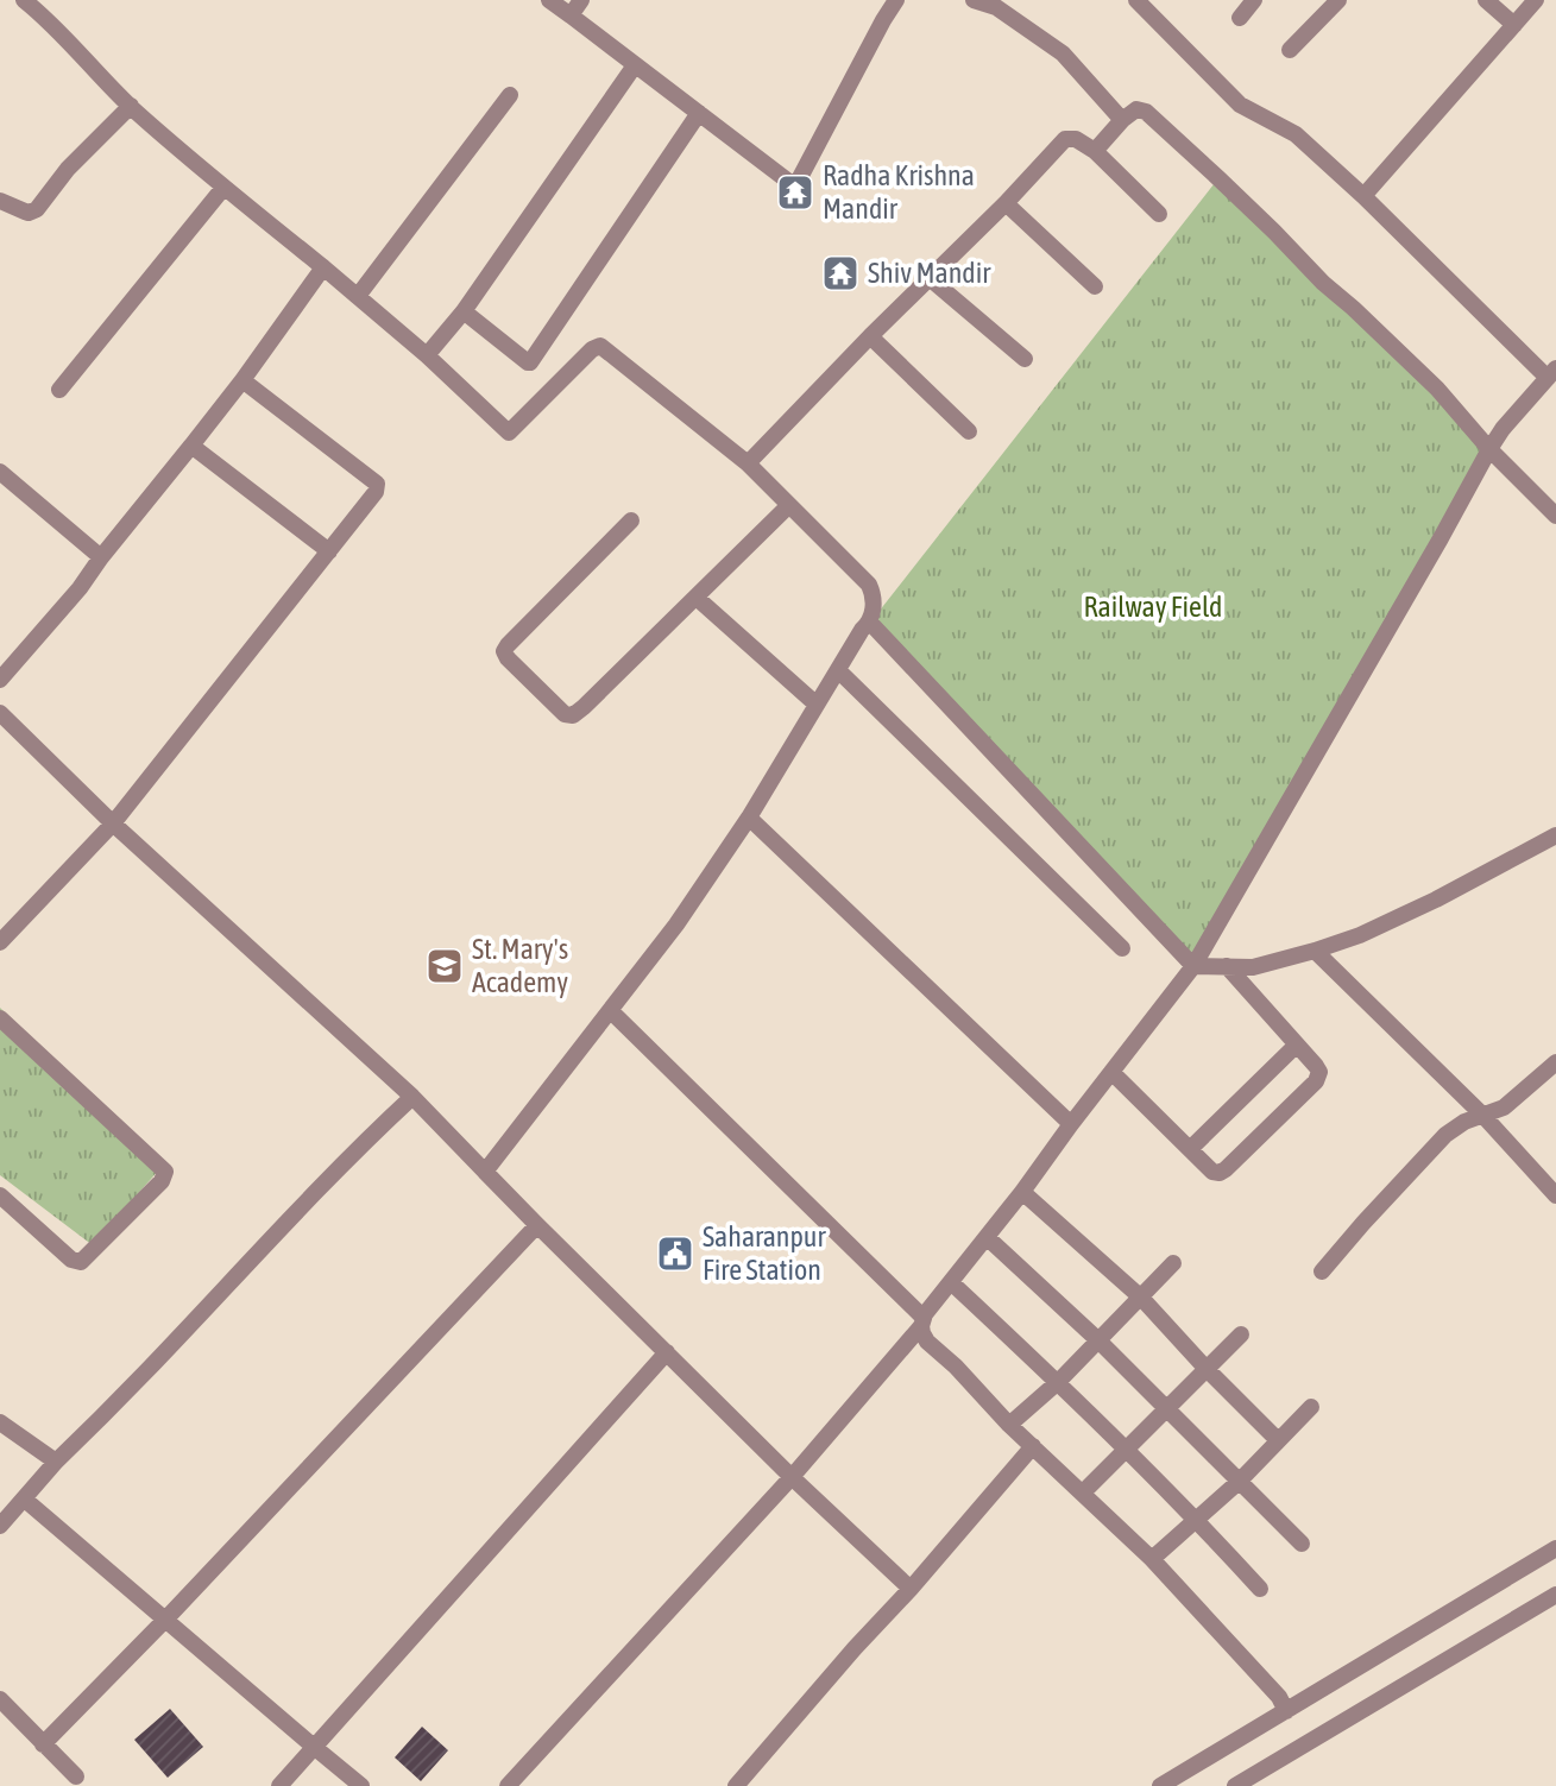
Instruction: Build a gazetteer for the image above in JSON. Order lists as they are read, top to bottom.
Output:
{
  "parks": ["Railway Field"],
  "places": {
    "temple": ["Radha Krishna Mandir", "Shiv Mandir"],
    "school or university": ["St. Mary's Academy"],
    "public building": ["Saharanpur Fire Station"]
  }
}
